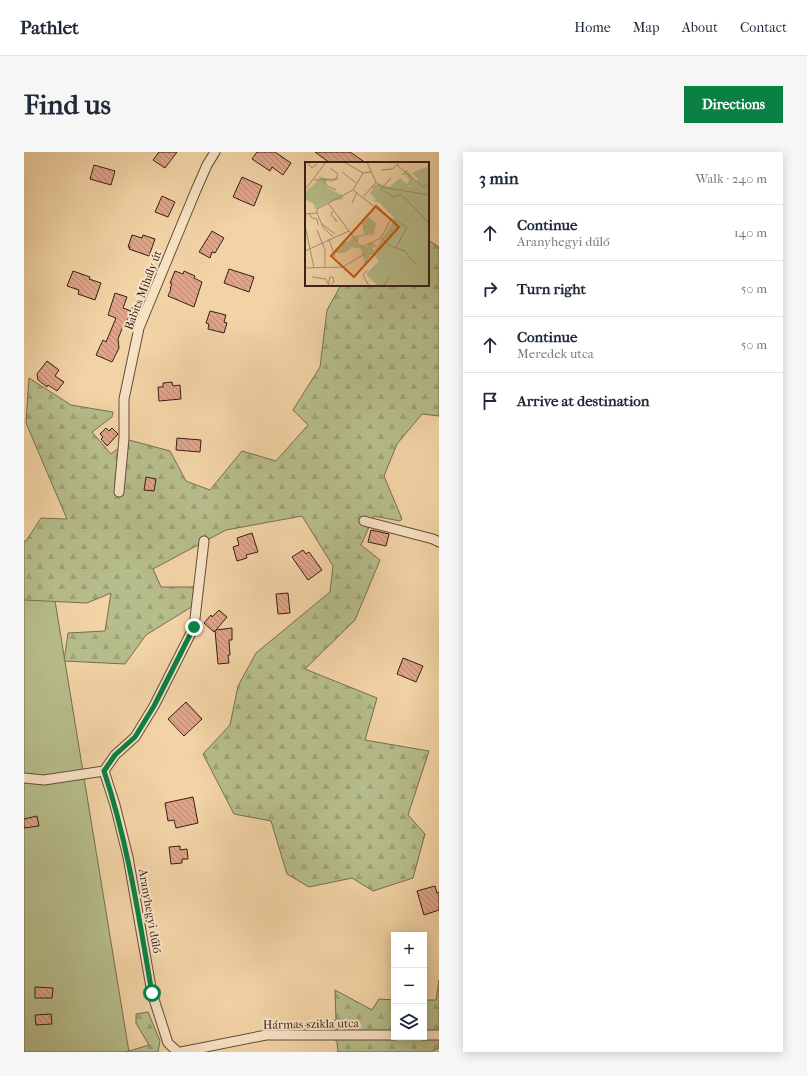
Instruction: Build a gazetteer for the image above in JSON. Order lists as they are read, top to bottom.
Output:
{
  "streets": {
    "street": ["Babits Mihály út", "Aranyhegyi dűlő", "Hármas-szikla utca"]
  },
  "crossings": [
    ["Aranyhegyi dűlő", "Hármas-szikla utca"]
  ],
  "page": {
    "header": "Pathlet",
    "nav": [
      "Home",
      "Map",
      "About",
      "Contact"
    ],
    "buttons": "Directions",
    "title": "Find us",
    "heading": ["3 min", "Walk · 240 m"],
    "list": [
      ["Continue", "Aranyhegyi dűlő", "140 m"],
      ["Turn right", "50 m"],
      ["Continue", "Meredek utca", "50 m"],
      "Arrive at destination"
    ],
    "map_buttons": ["+", "−"]
  }
}
